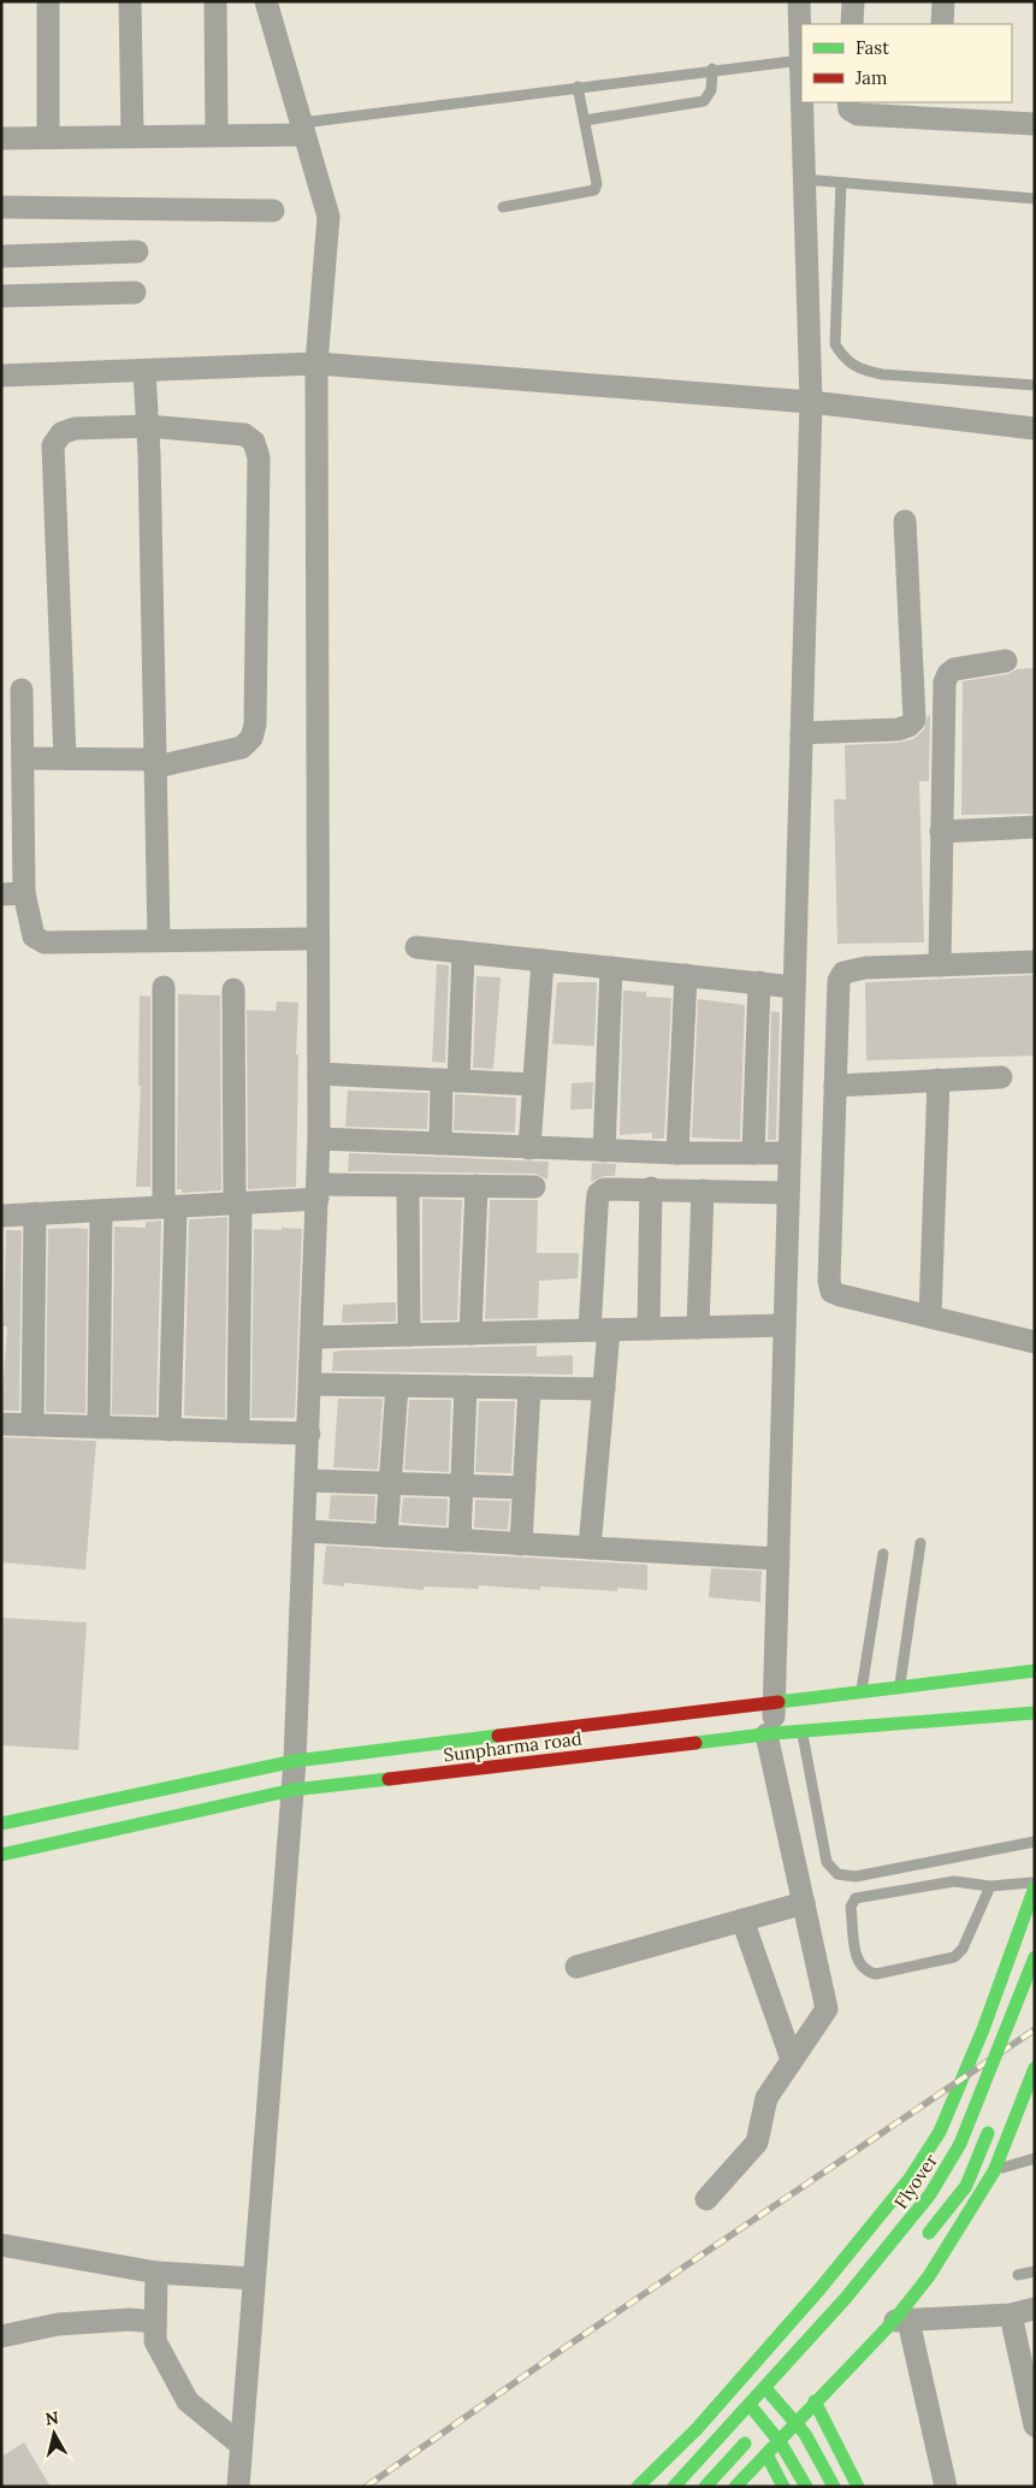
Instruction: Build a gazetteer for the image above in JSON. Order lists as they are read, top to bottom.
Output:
{
  "streets": {
    "street": ["Sunpharma road", "Flyover"]
  },
  "legend": ["Fast", "Jam"],
  "north": "top"
}
